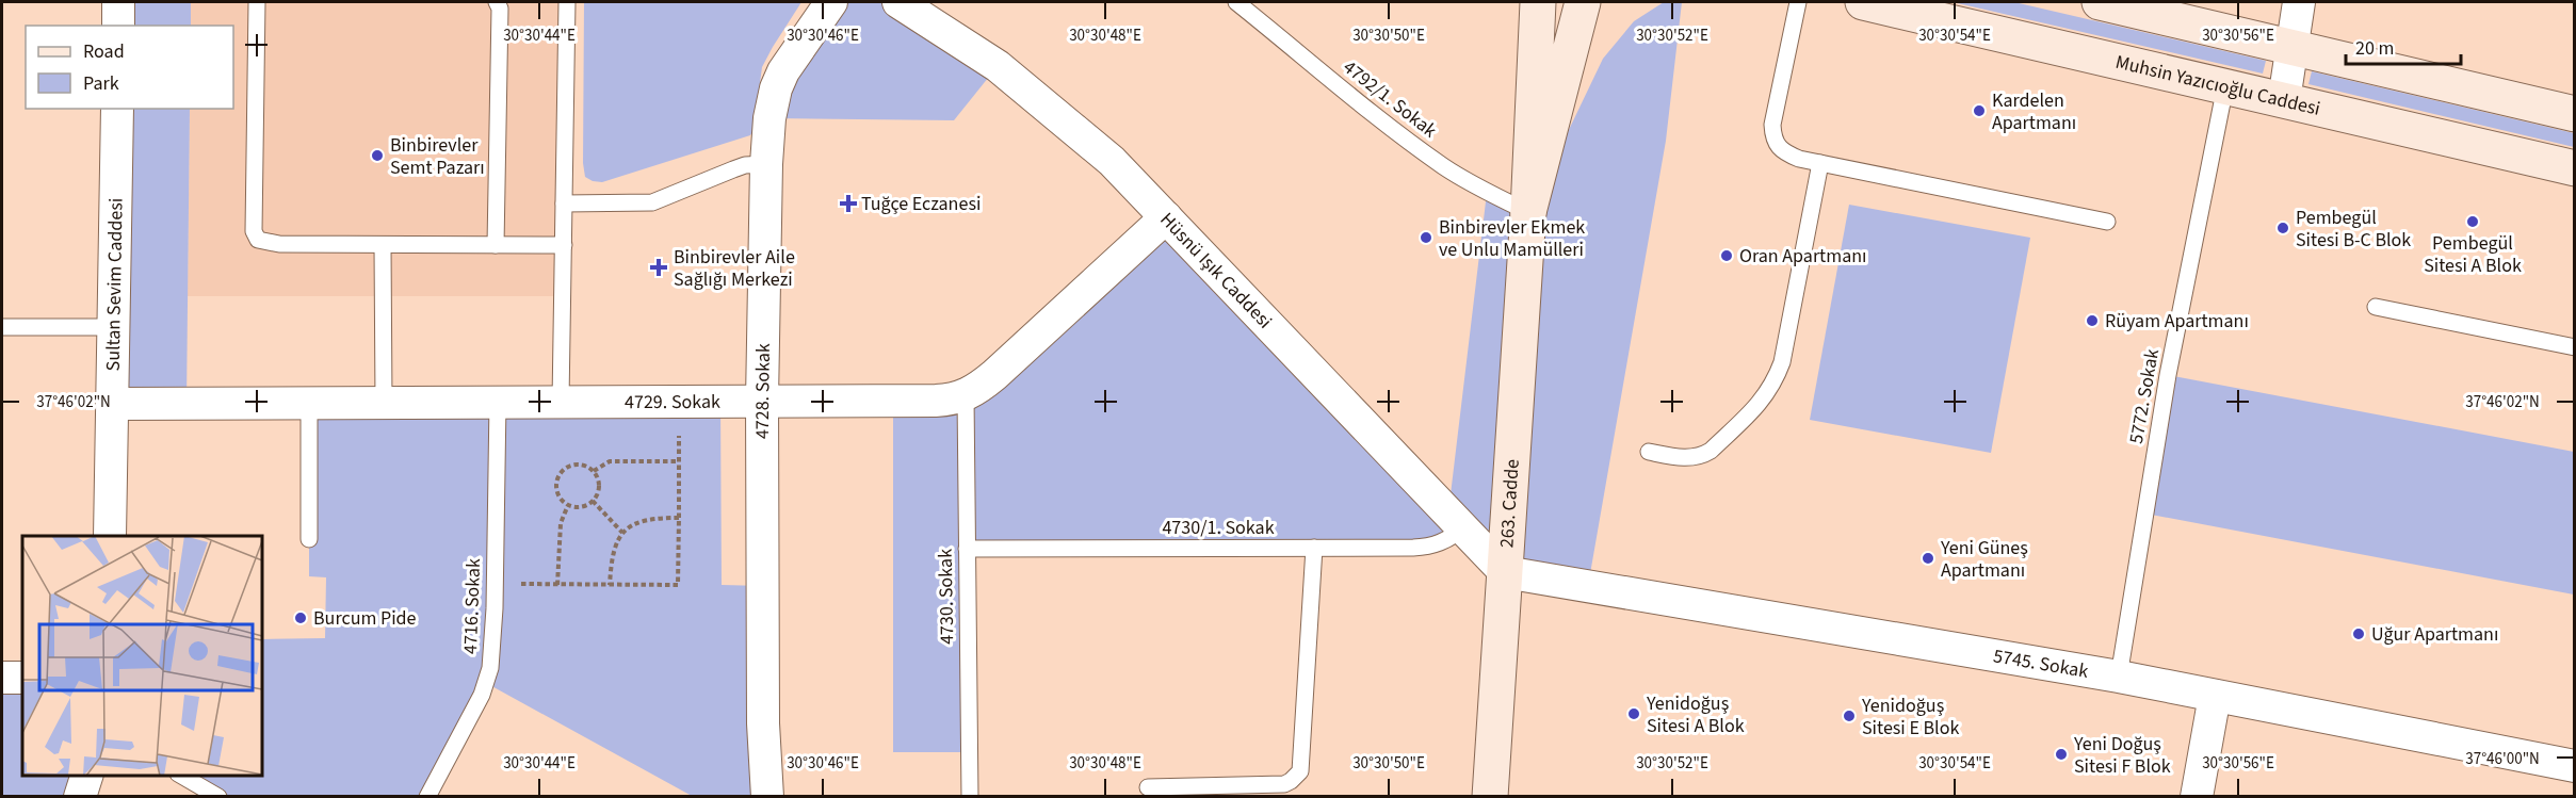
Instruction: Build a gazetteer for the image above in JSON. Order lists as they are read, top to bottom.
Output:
{
  "streets": {
    "main road": ["Muhsin Yazıcıoğlu Caddesi", "263. Cadde"],
    "street": [
      "Hüsnü Işık Caddesi",
      "Sultan Sevim Caddesi",
      "4728. Sokak",
      "4729. Sokak",
      "5745. Sokak"
    ],
    "lane": [
      "4792/1. Sokak",
      "5772. Sokak",
      "4730/1. Sokak",
      "4730. Sokak",
      "4716. Sokak"
    ]
  },
  "crossings": [
    ["Muhsin Yazıcıoğlu Caddesi", "5772. Sokak"],
    ["4792/1. Sokak", "263. Cadde"],
    ["Hüsnü Işık Caddesi", "4729. Sokak"],
    ["Hüsnü Işık Caddesi", "263. Cadde"],
    ["Hüsnü Işık Caddesi", "4730/1. Sokak"],
    ["Hüsnü Işık Caddesi", "5745. Sokak"],
    ["Sultan Sevim Caddesi", "4729. Sokak"],
    ["4728. Sokak", "4729. Sokak"],
    ["5772. Sokak", "5745. Sokak"],
    ["4729. Sokak", "4730. Sokak"],
    ["4729. Sokak", "4716. Sokak"],
    ["263. Cadde", "5745. Sokak"],
    ["4730/1. Sokak", "4730. Sokak"]
  ],
  "places": {
    "other": [
      "Kardelen Apartmanı",
      "Binbirevler Semt Pazarı",
      "Pembegül Sitesi A Blok",
      "Pembegül Sitesi B-C Blok",
      "Binbirevler Ekmek ve Unlu Mamülleri",
      "Oran Apartmanı",
      "Rüyam Apartmanı",
      "Yeni Güneş Apartmanı",
      "Burcum Pide",
      "Uğur Apartmanı",
      "Yenidoğuş Sitesi A Blok",
      "Yenidoğuş Sitesi E Blok",
      "Yeni Doğuş Sitesi F Blok"
    ],
    "health": ["Tuğçe Eczanesi", "Binbirevler Aile Sağlığı Merkezi"]
  },
  "legend": ["Road", "Park"],
  "scale_bar": "20 m",
  "coordinates": [
    "30°30'44\"E",
    "30°30'46\"E",
    "30°30'48\"E",
    "30°30'50\"E",
    "30°30'52\"E",
    "30°30'54\"E",
    "30°30'56\"E",
    "37°46'02\"N",
    "37°46'00\"N"
  ]
}
